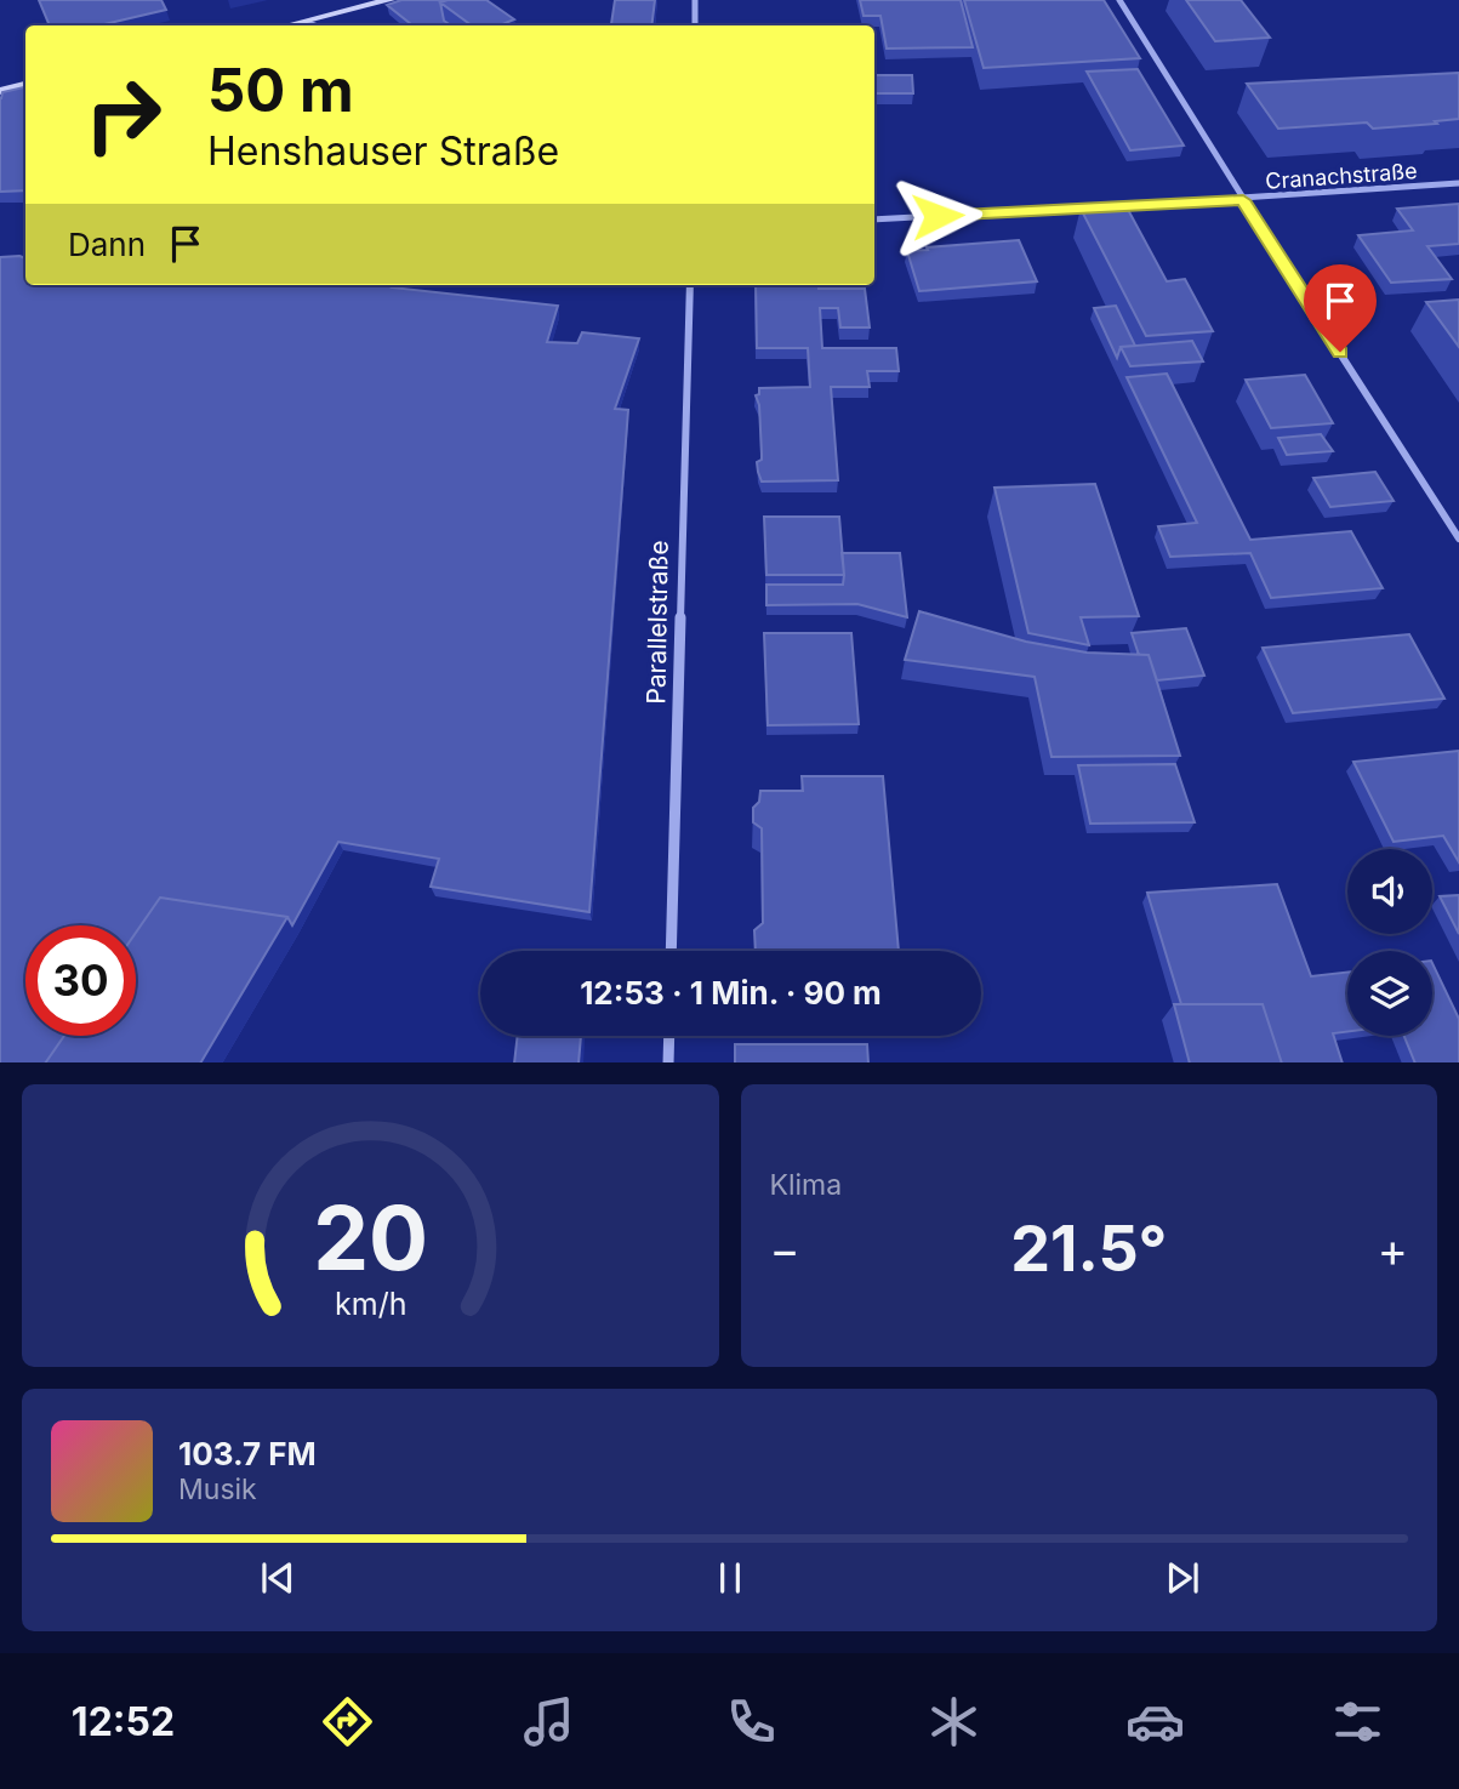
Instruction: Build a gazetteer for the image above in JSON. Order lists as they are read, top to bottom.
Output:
{
  "streets": {
    "street": ["Cranachstraße", "Parallelstraße"]
  },
  "page": {
    "turn": ["50 m", "Henshauser Straße"],
    "then": "Dann",
    "limit": "30",
    "trip": "12:53 · 1 Min. · 90 m",
    "tile": "Klima",
    "heat": ["−", "21.5°", "+"],
    "song": ["103.7 FM", "Musik"],
    "tabs": "12:52",
    "gauge": ["20", "km/h"]
  }
}
